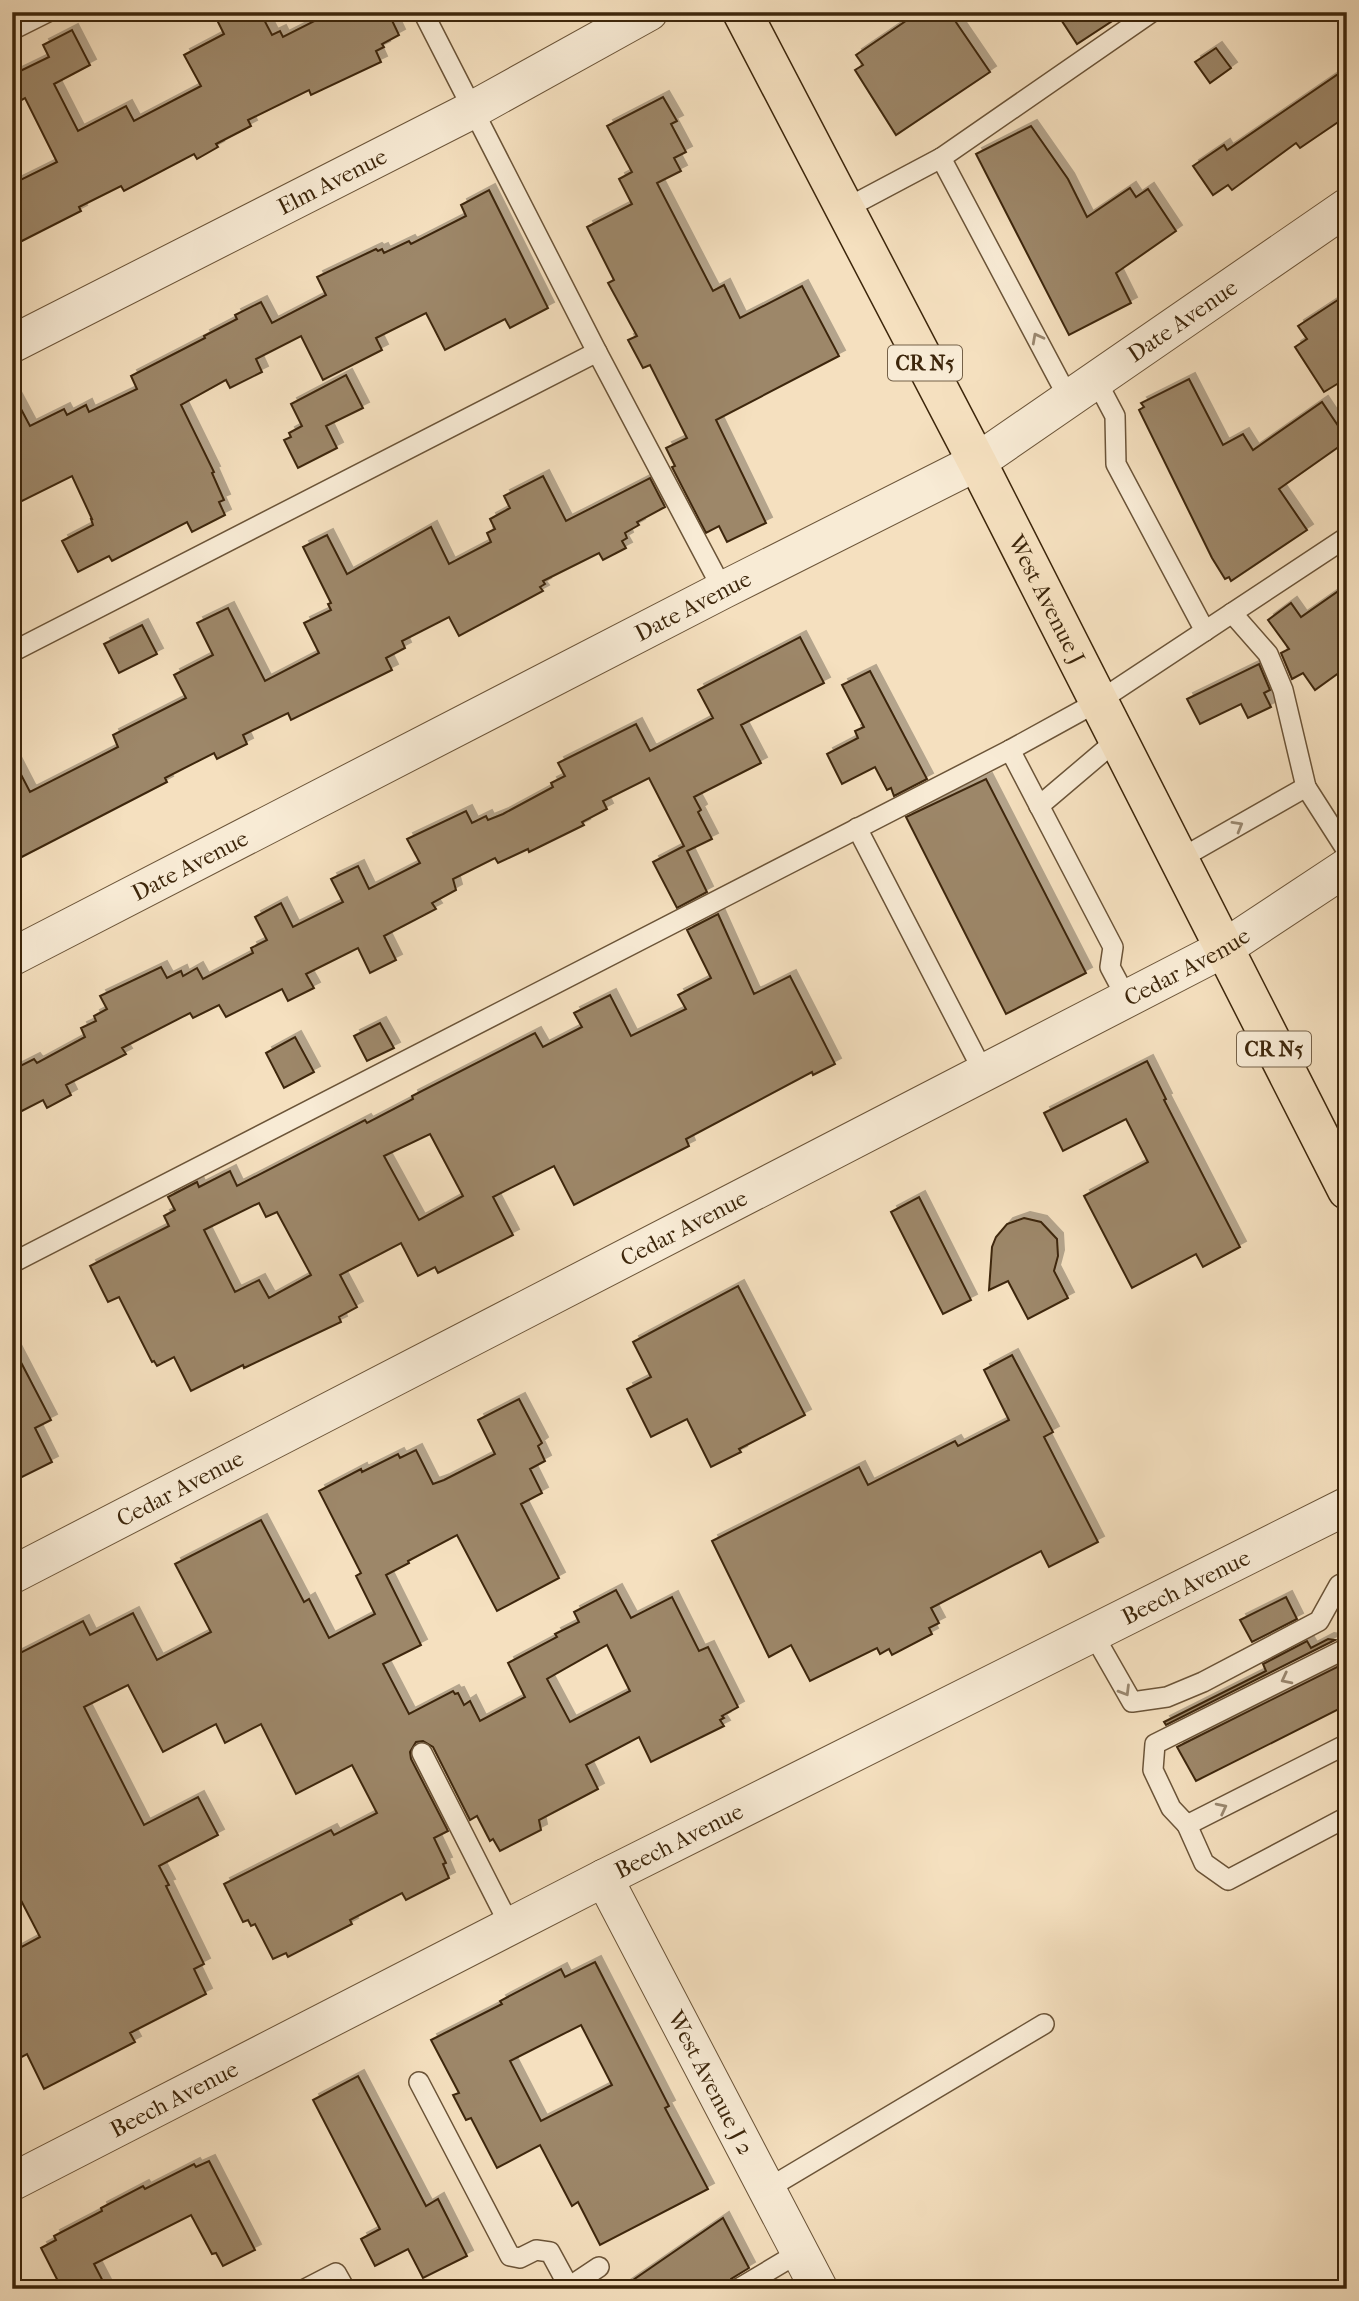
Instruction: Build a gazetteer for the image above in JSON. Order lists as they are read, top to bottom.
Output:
{
  "streets": {
    "main road": ["CR N5", "West Avenue J"],
    "street": [
      "Elm Avenue",
      "Date Avenue",
      "Cedar Avenue",
      "Beech Avenue",
      "West Avenue J 2"
    ]
  },
  "crossings": [
    ["Date Avenue", "West Avenue J"],
    ["West Avenue J", "Cedar Avenue"],
    ["Beech Avenue", "West Avenue J 2"]
  ]
}
